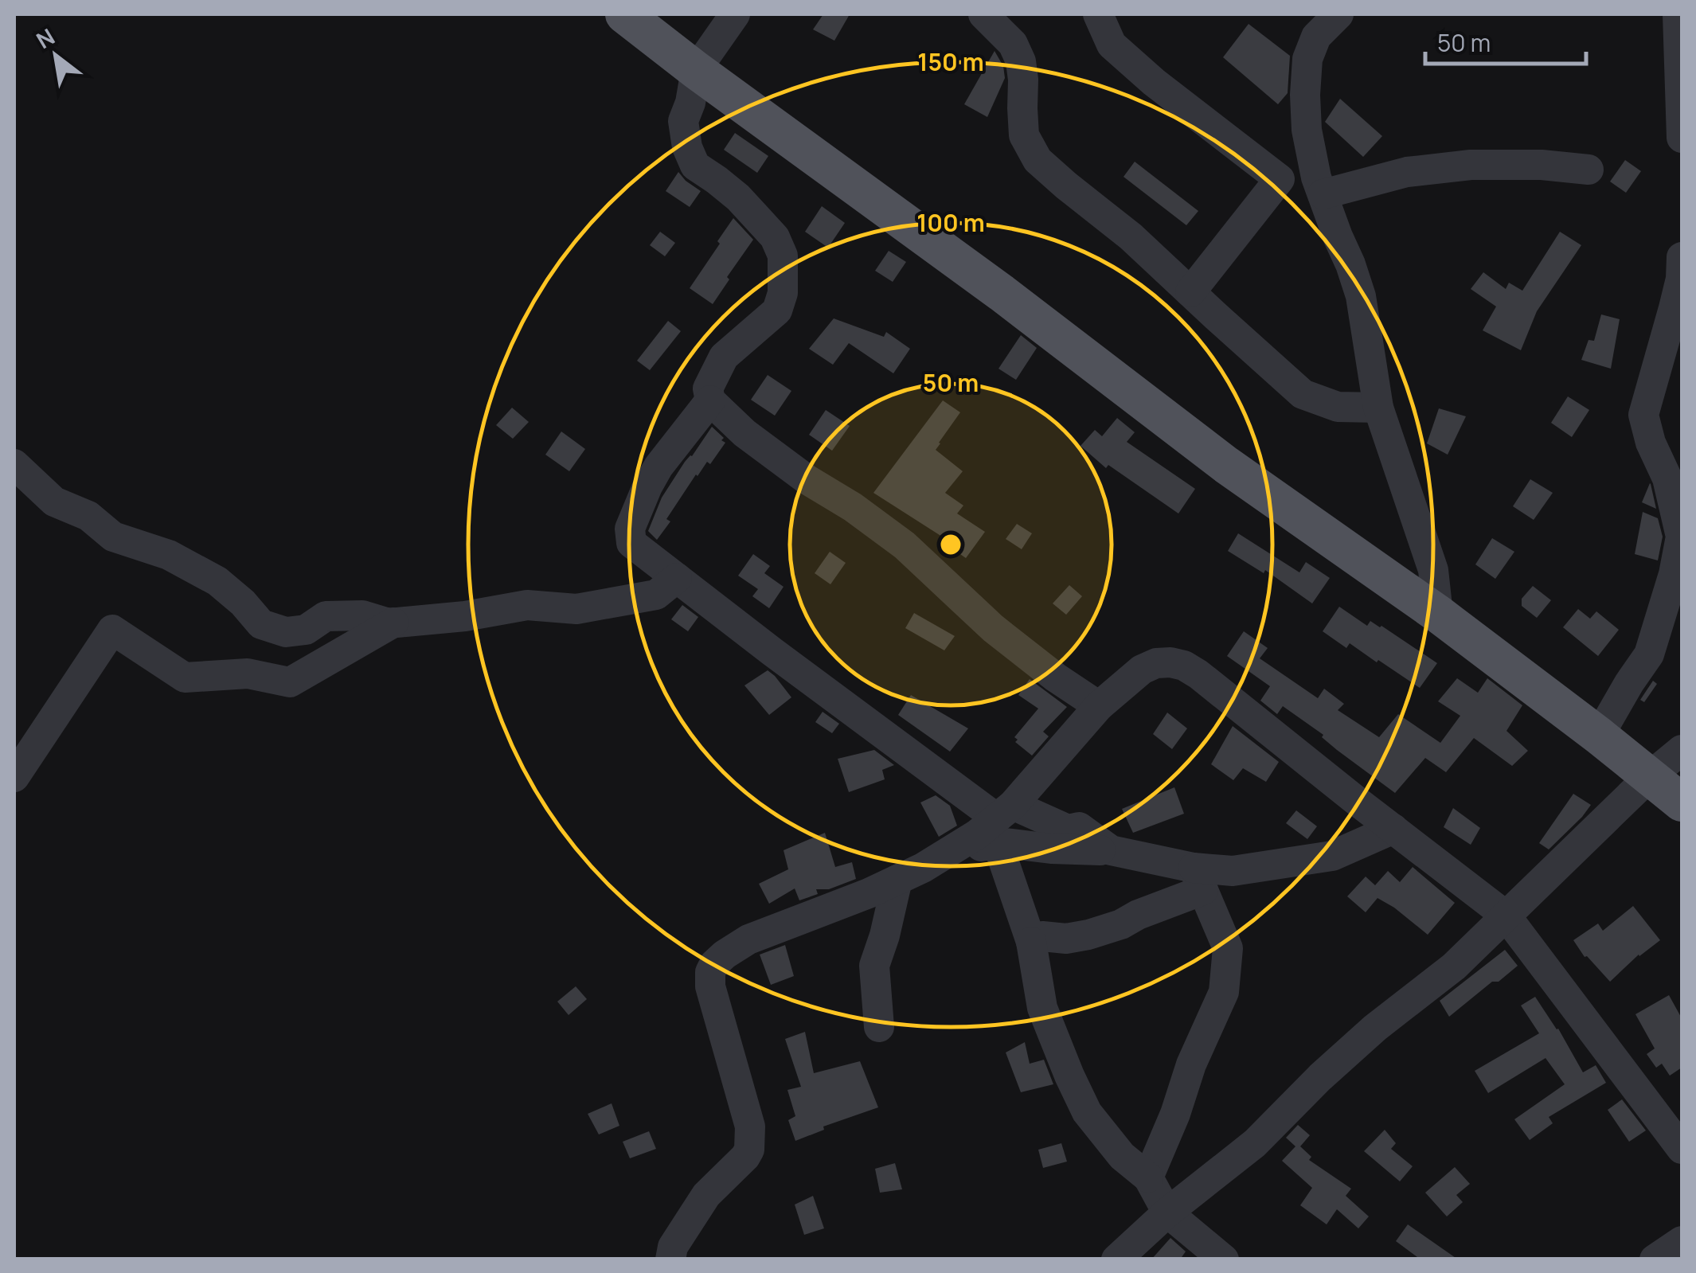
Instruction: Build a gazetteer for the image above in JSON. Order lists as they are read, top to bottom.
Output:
{
  "scale_bar": "50 m",
  "north": "top left",
  "rings": ["150 m", "100 m", "50 m"]
}
